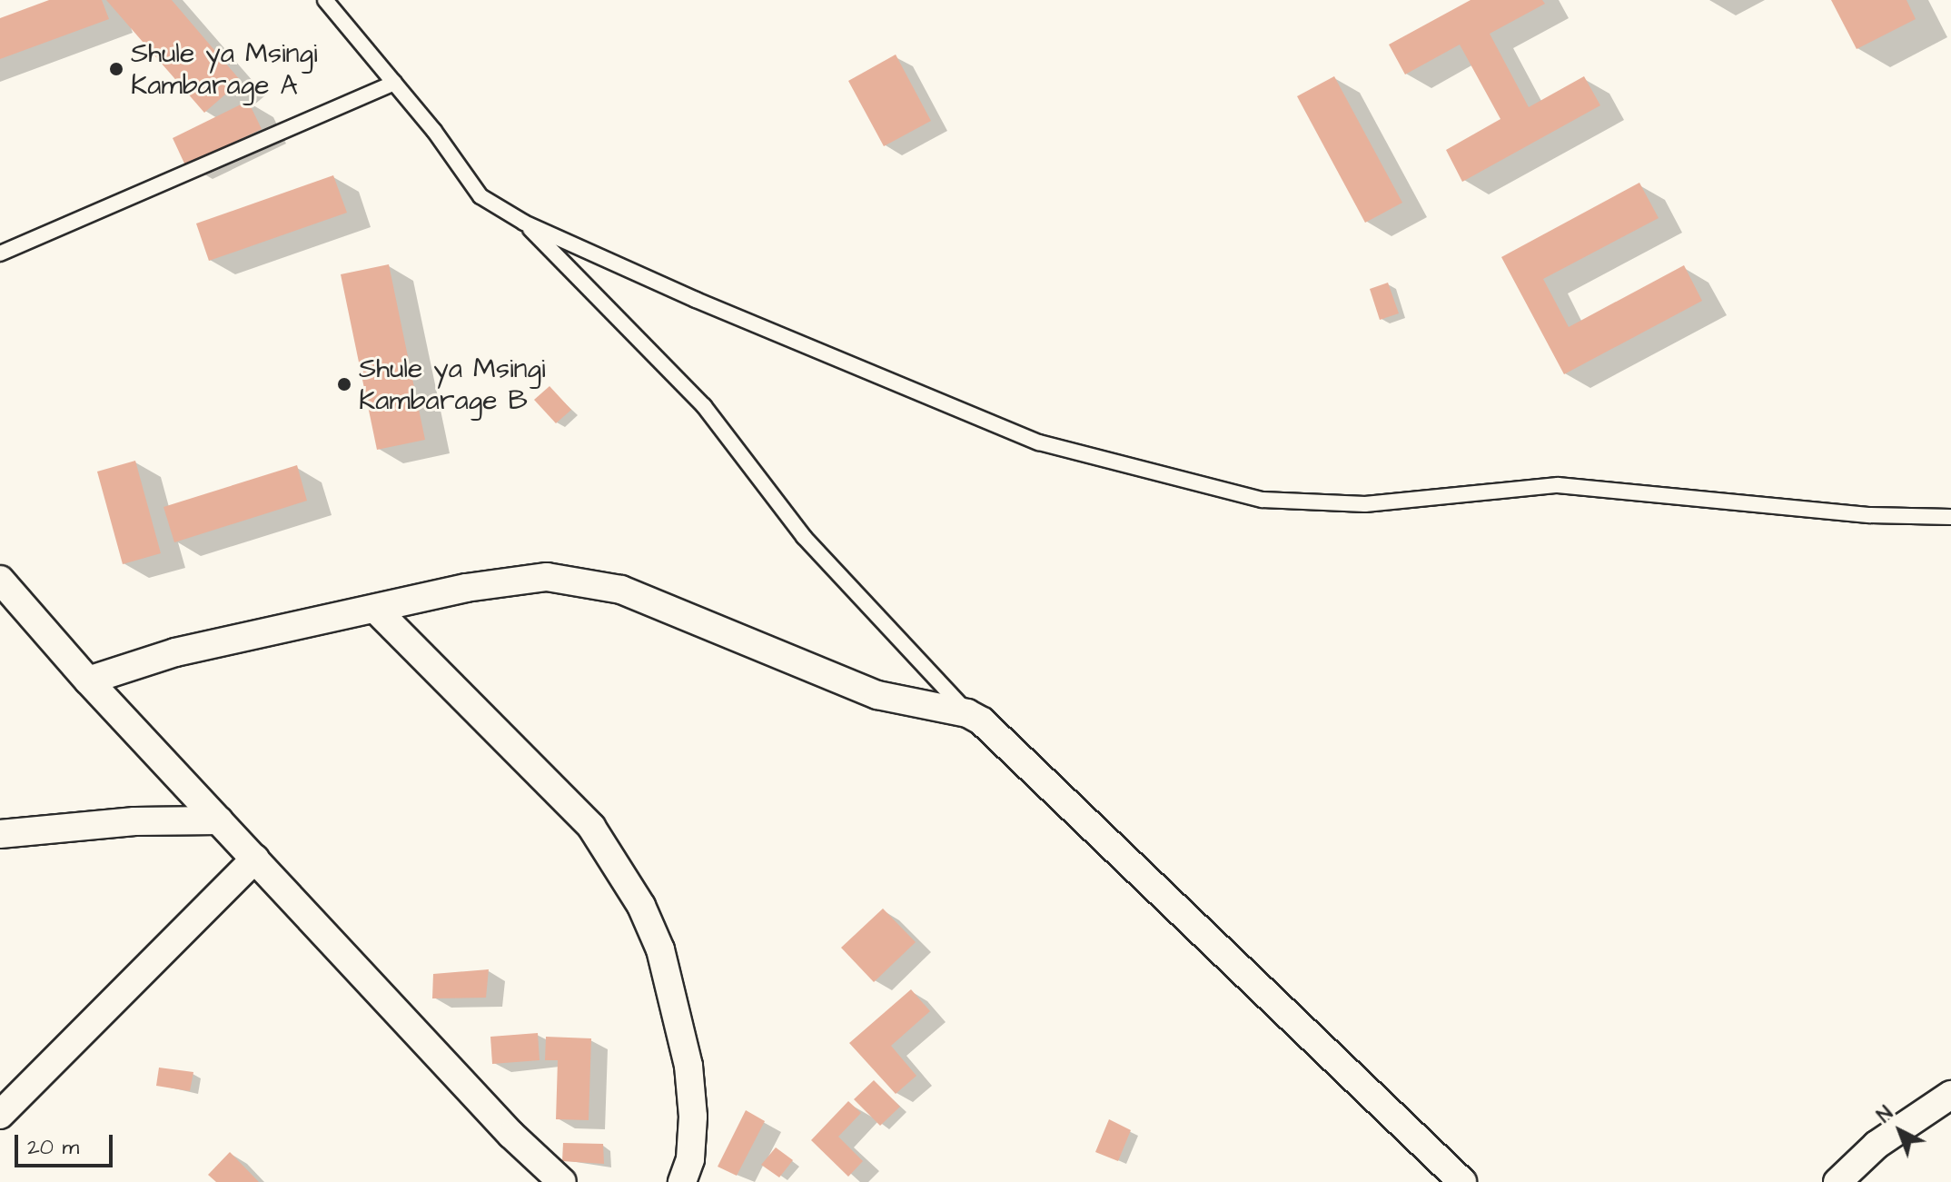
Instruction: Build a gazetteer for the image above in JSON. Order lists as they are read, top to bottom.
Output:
{
  "places": ["Shule ya Msingi Kambarage A", "Shule ya Msingi Kambarage B"],
  "scale_bar": "20 m",
  "north": "top left"
}
